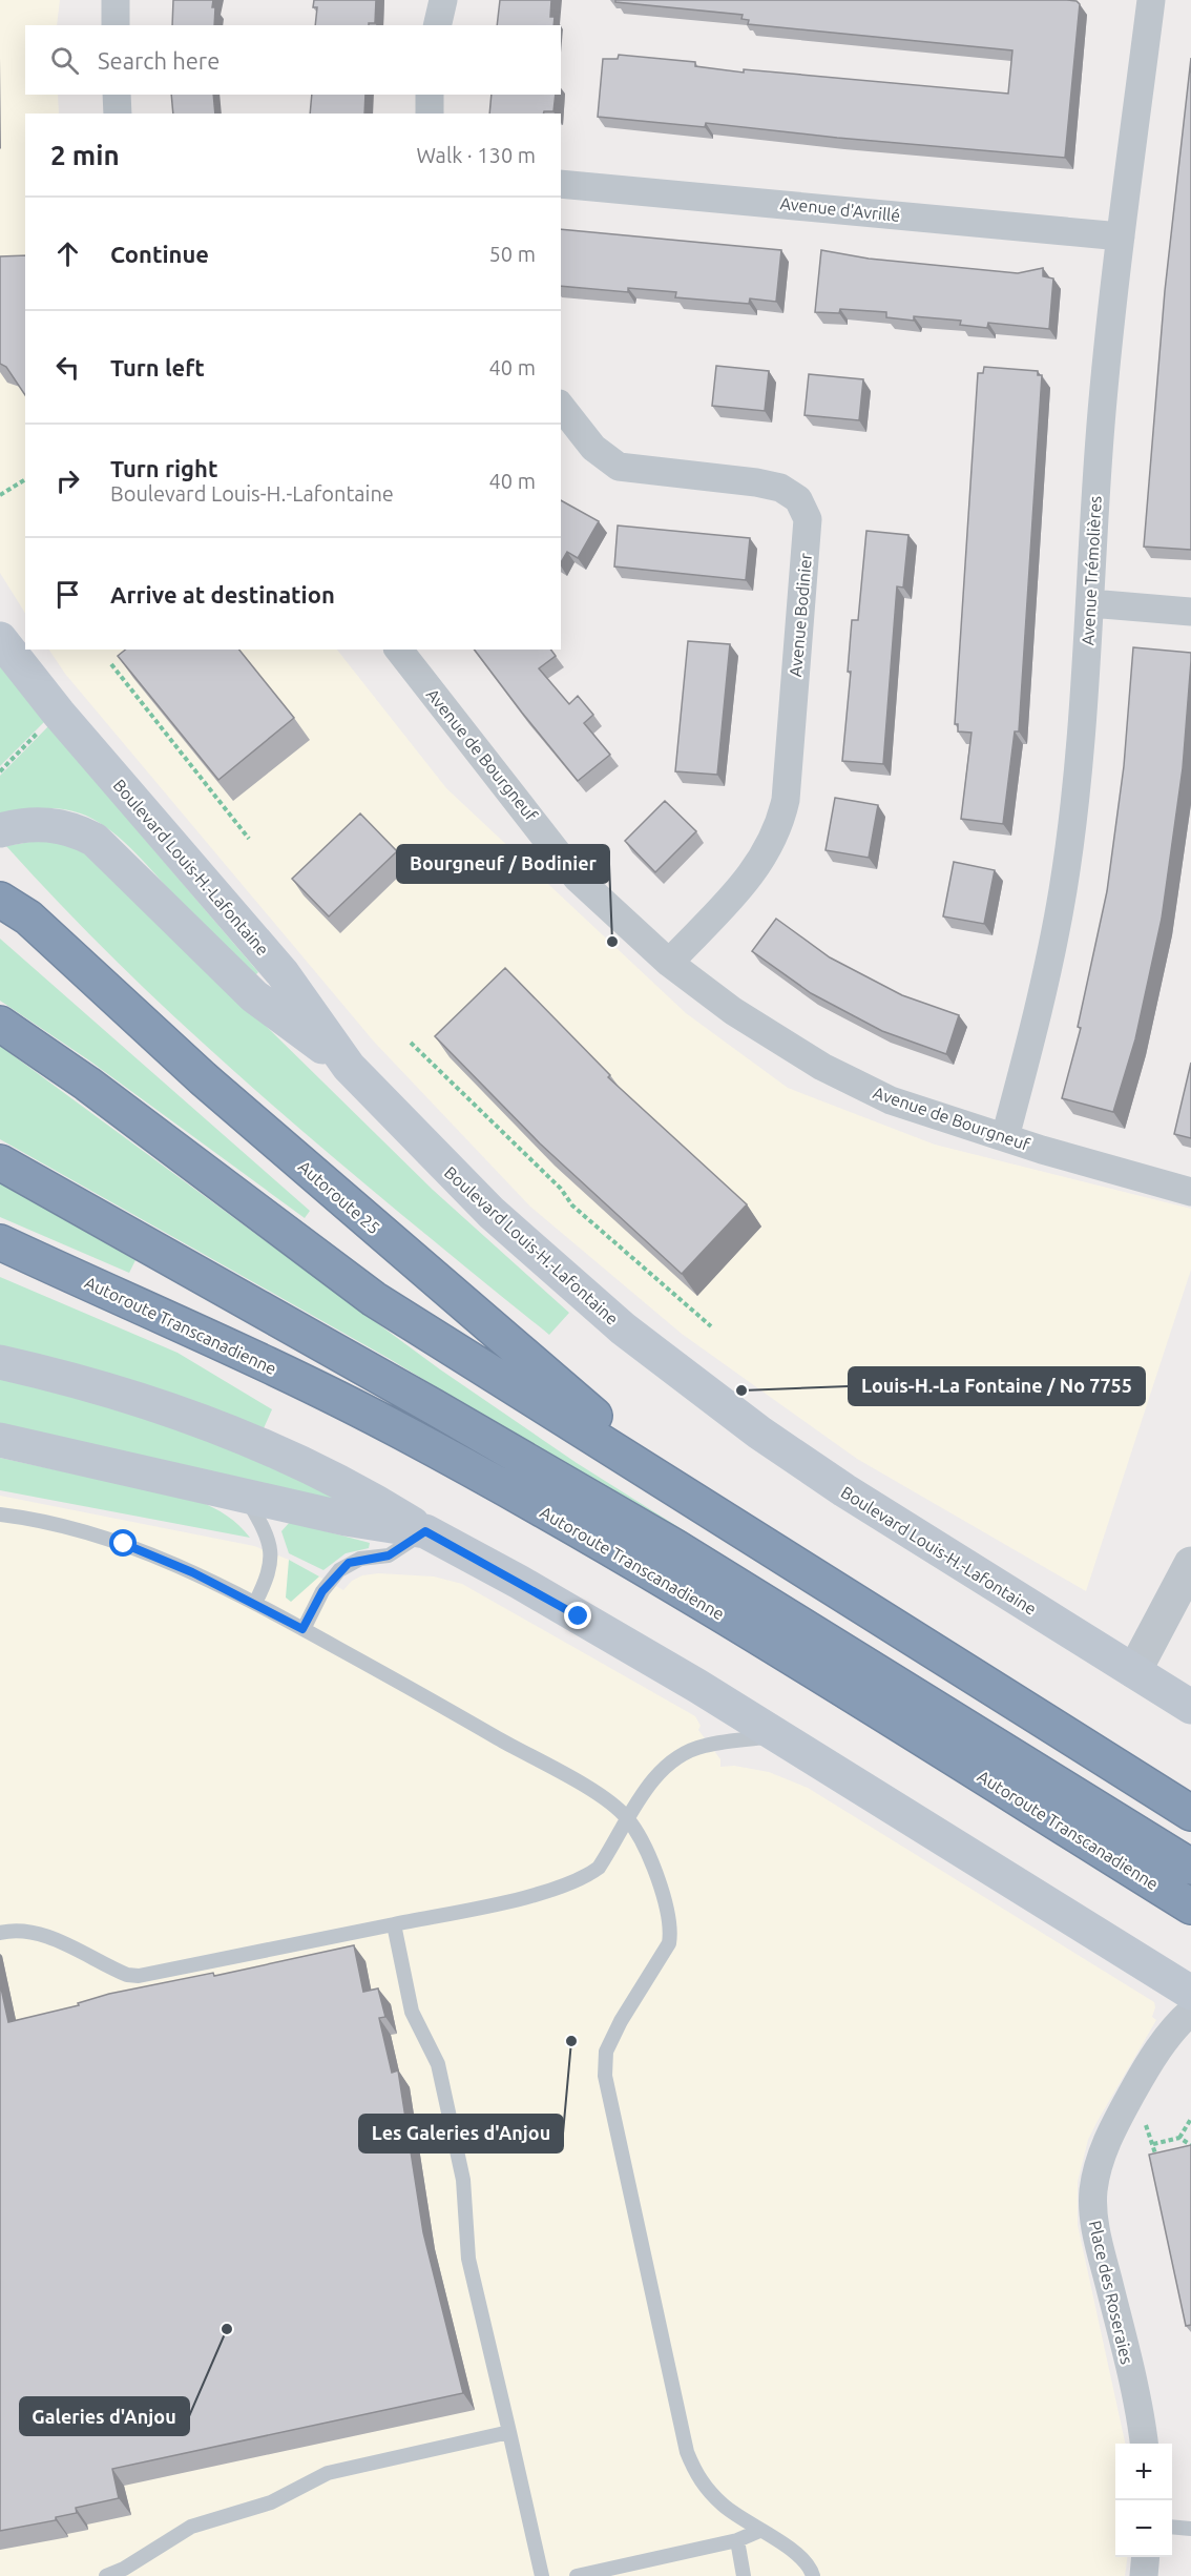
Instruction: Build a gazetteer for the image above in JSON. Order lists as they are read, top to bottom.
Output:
{
  "streets": {
    "highway": ["Autoroute 25", "Autoroute Transcanadienne"],
    "main road": ["Boulevard Louis-H.-Lafontaine"],
    "street": [
      "Avenue d'Avrillé",
      "Avenue Trémolières",
      "Avenue Bodinier",
      "Avenue de Bourgneuf",
      "Place des Roseraies"
    ]
  },
  "crossings": [
    ["Avenue d'Avrillé", "Avenue Trémolières"],
    ["Avenue Trémolières", "Avenue de Bourgneuf"],
    ["Avenue Bodinier", "Avenue de Bourgneuf"]
  ],
  "places": [
    "Bourgneuf / Bodinier",
    "Louis-H.-La Fontaine / No 7755",
    "Les Galeries d'Anjou",
    "Galeries d'Anjou"
  ],
  "page": {
    "search": "Search here",
    "heading": ["2 min", "Walk · 130 m"],
    "list": [
      ["Continue", "50 m"],
      ["Turn left", "40 m"],
      ["Turn right", "Boulevard Louis-H.-Lafontaine", "40 m"],
      "Arrive at destination"
    ],
    "map_buttons": ["+", "−"]
  }
}
